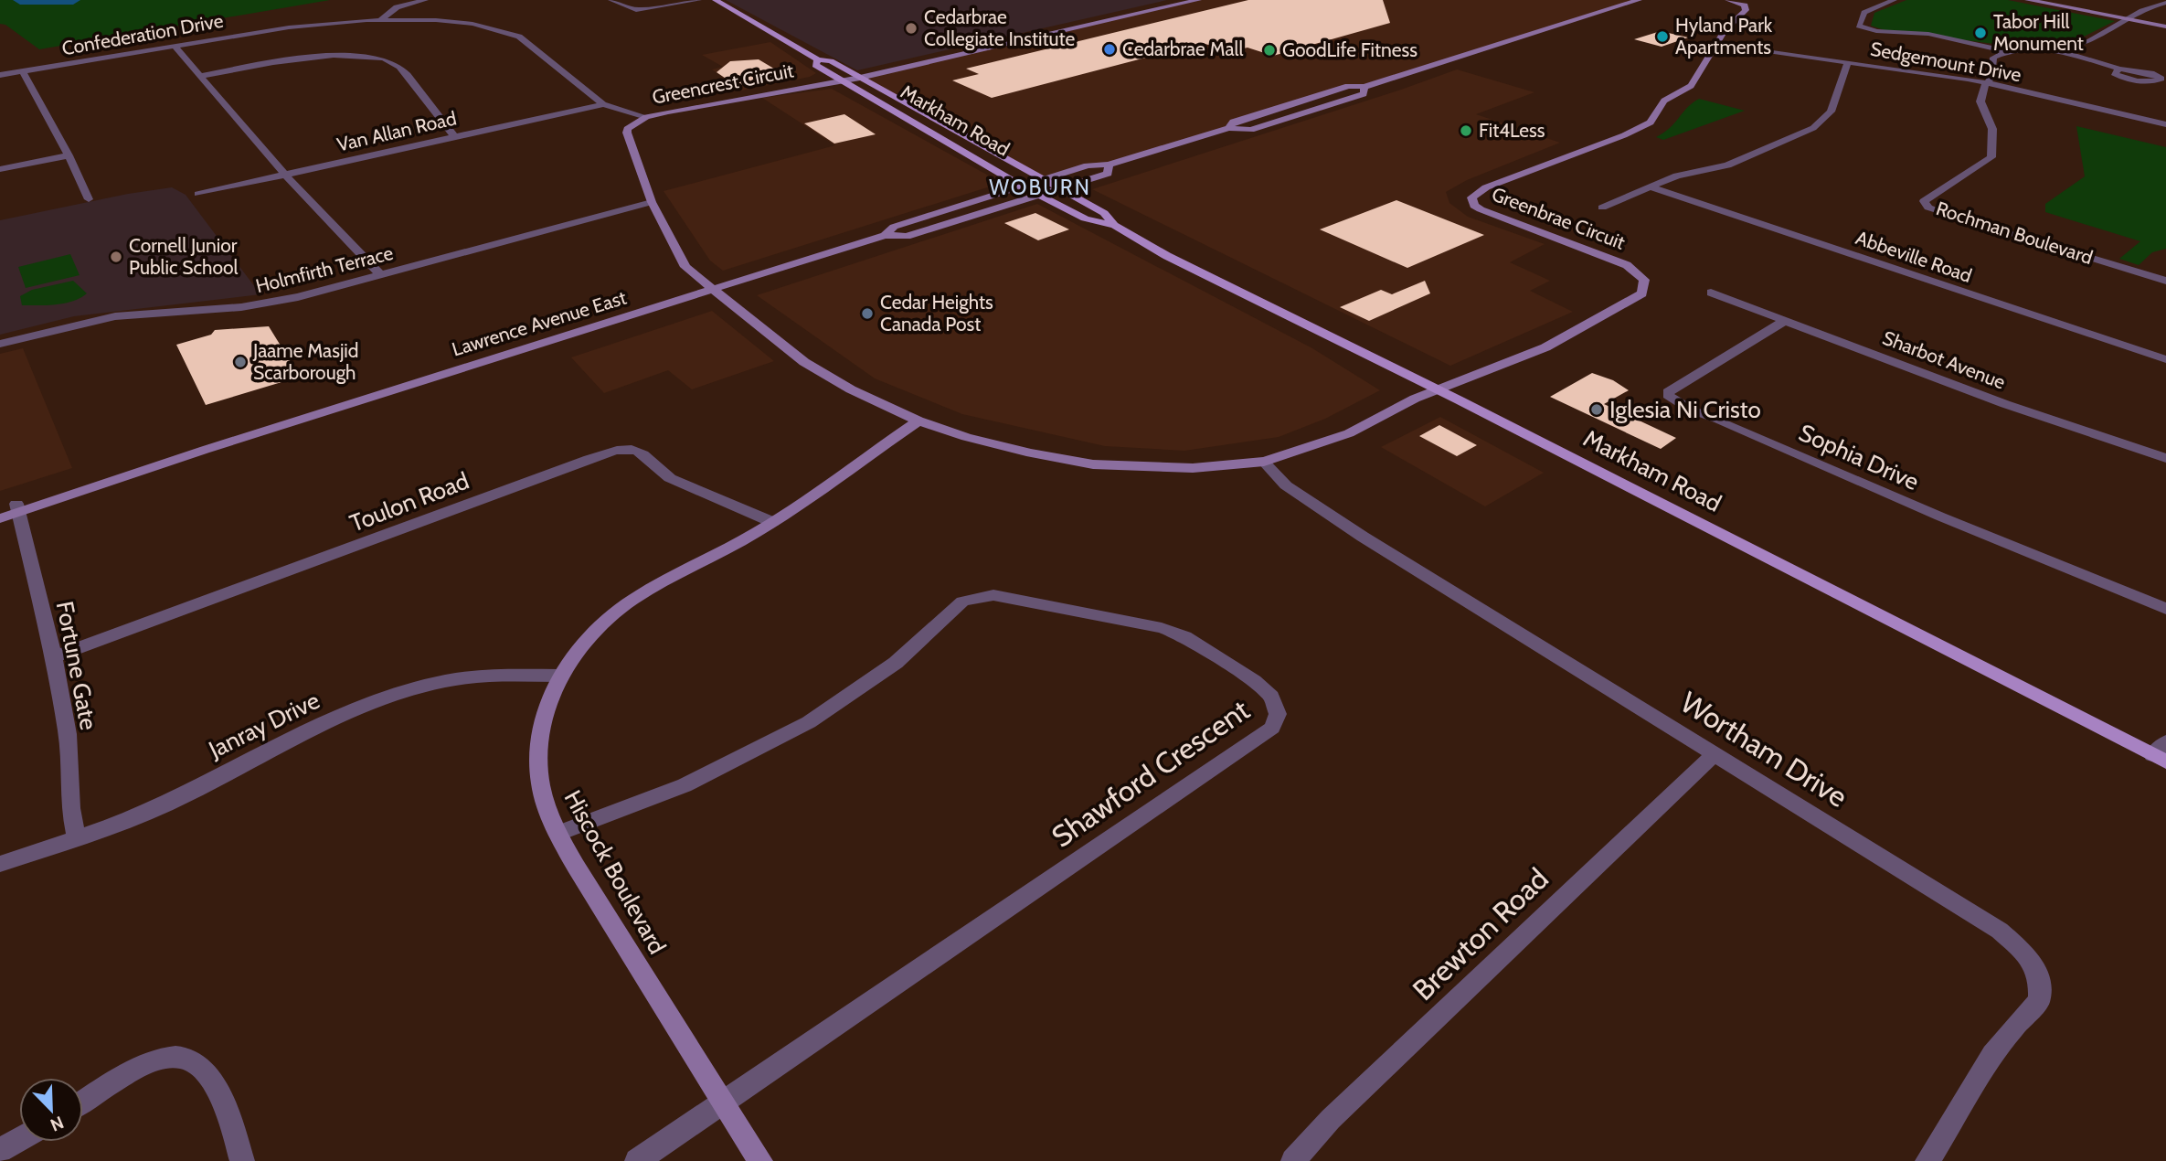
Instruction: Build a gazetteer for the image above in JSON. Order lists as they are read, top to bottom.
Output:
{
  "streets": {
    "main road": ["Markham Road"],
    "street": [
      "Confederation Drive",
      "Sedgemount Drive",
      "Greencrest Circuit",
      "Van Allan Road",
      "Greenbrae Circuit",
      "Rochman Boulevard",
      "Abbeville Road",
      "Holmfirth Terrace",
      "Lawrence Avenue East",
      "Sharbot Avenue",
      "Sophia Drive",
      "Toulon Road",
      "Fortune Gate",
      "Janray Drive",
      "Wortham Drive",
      "Shawford Crescent",
      "Hiscock Boulevard",
      "Brewton Road"
    ]
  },
  "crossings": [
    ["Confederation Drive", "Greencrest Circuit"],
    ["Confederation Drive", "Van Allan Road"],
    ["Sedgemount Drive", "Greenbrae Circuit"],
    ["Sedgemount Drive", "Rochman Boulevard"],
    ["Greencrest Circuit", "Markham Road"],
    ["Greencrest Circuit", "Greenbrae Circuit"],
    ["Greencrest Circuit", "Holmfirth Terrace"],
    ["Greencrest Circuit", "Lawrence Avenue East"],
    ["Greencrest Circuit", "Wortham Drive"],
    ["Greencrest Circuit", "Hiscock Boulevard"],
    ["Markham Road", "Greenbrae Circuit"],
    ["Markham Road", "Lawrence Avenue East"],
    ["Lawrence Avenue East", "Fortune Gate"],
    ["Sharbot Avenue", "Sophia Drive"],
    ["Toulon Road", "Fortune Gate"],
    ["Toulon Road", "Hiscock Boulevard"],
    ["Fortune Gate", "Janray Drive"],
    ["Janray Drive", "Hiscock Boulevard"],
    ["Wortham Drive", "Brewton Road"],
    ["Shawford Crescent", "Hiscock Boulevard"]
  ],
  "districts": ["WOBURN"],
  "places": [
    "Cedarbrae Collegiate Institute",
    "Tabor Hill Monument",
    "Hyland Park Apartments",
    "Cedarbrae Mall",
    "GoodLife Fitness",
    "Fit4Less",
    "Cornell Junior Public School",
    "Cedar Heights Canada Post",
    "Jaame Masjid Scarborough",
    "Iglesia Ni Cristo"
  ],
  "north": "bottom right"
}
